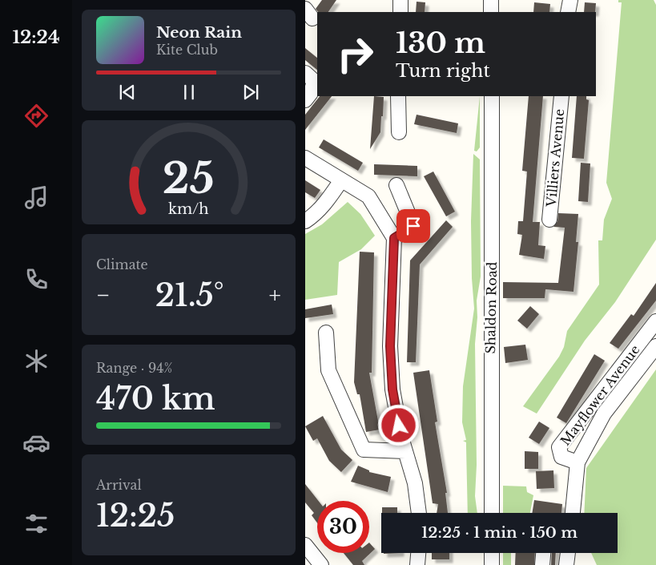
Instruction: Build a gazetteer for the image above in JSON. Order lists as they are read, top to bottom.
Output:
{
  "streets": {
    "street": ["Villiers Avenue", "Shaldon Road", "Mayflower Avenue"]
  },
  "page": {
    "tabs": "12:24",
    "turn": ["130 m", "Turn right"],
    "song": ["Neon Rain", "Kite Club"],
    "tile": [
      "Climate",
      ["Range · 94%", "470 km"],
      ["Arrival", "12:25"]
    ],
    "heat": ["−", "21.5°", "+"],
    "limit": "30",
    "trip": "12:25 · 1 min · 150 m",
    "gauge": ["25", "km/h"]
  }
}
